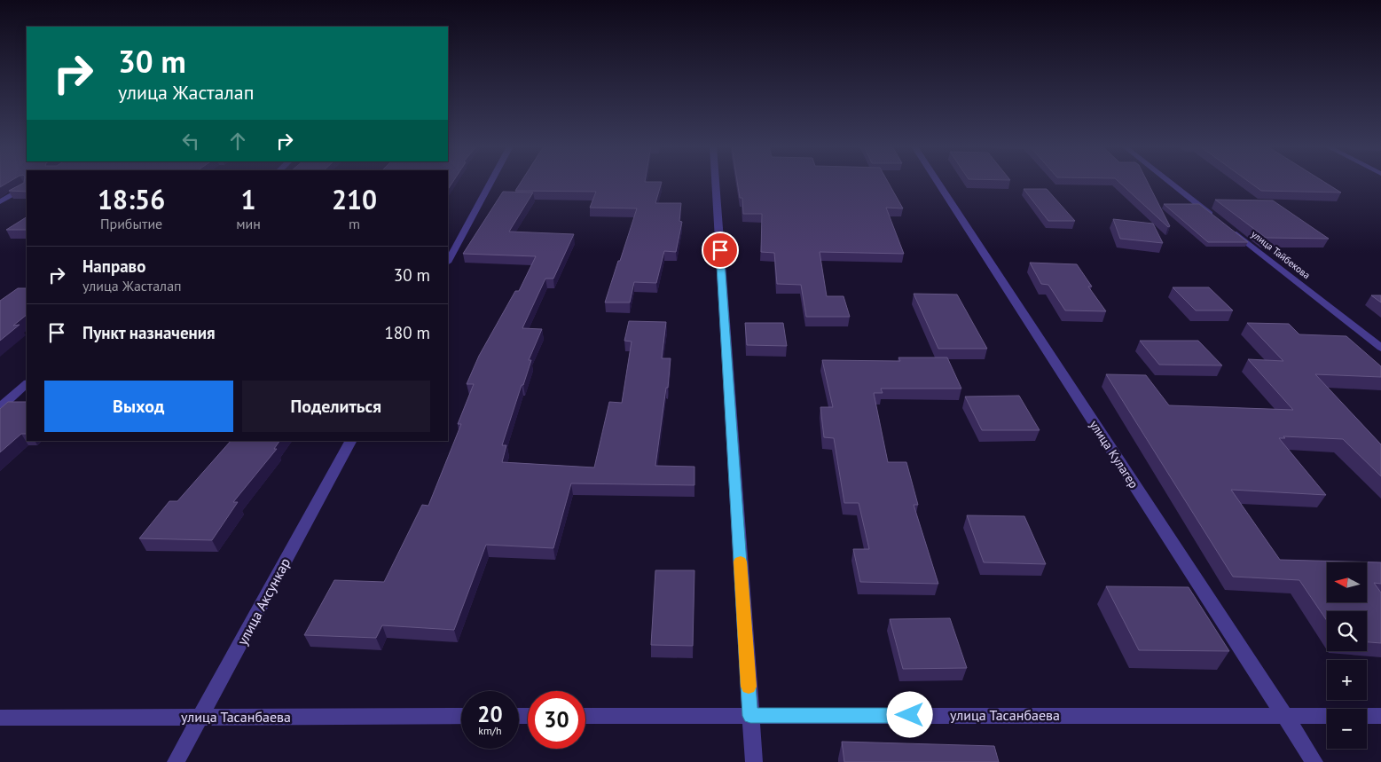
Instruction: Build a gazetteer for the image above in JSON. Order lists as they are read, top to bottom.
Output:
{
  "streets": {
    "street": [
      "улица Тайбекова",
      "улица Кулагер",
      "улица Аксункар",
      "улица Тасанбаева"
    ]
  },
  "crossings": [
    ["улица Кулагер", "улица Тасанбаева"],
    ["улица Аксункар", "улица Тасанбаева"]
  ],
  "north": "left",
  "page": {
    "turn": ["30 m", "улица Жасталап"],
    "eta": [
      "18:56",
      "Прибытие",
      "1",
      "мин",
      "210",
      "m"
    ],
    "list": [
      {
        "name": "Направо",
        "note": "улица Жасталап",
        "value": "30 m"
      },
      {
        "name": "Пункт назначения",
        "value": "180 m"
      }
    ],
    "buttons": ["Выход", "Поделиться"],
    "map_buttons": ["+", "−"],
    "speed": "20 km/h",
    "limit": "30"
  }
}
